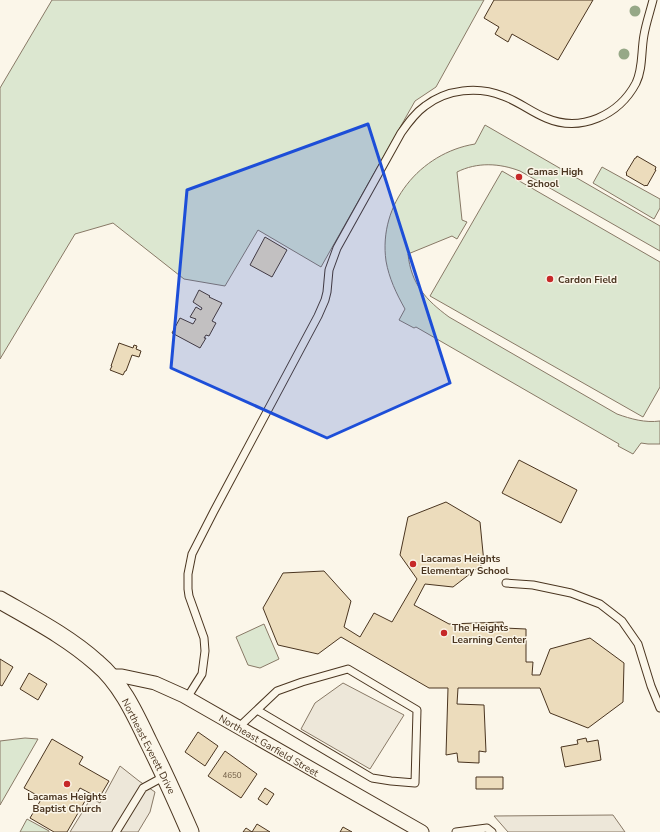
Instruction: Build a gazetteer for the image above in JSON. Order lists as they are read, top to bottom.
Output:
{
  "streets": {
    "street": ["Northeast Garfield Street", "Northeast Everett Drive"]
  },
  "crossings": [
    ["Northeast Garfield Street", "Northeast Everett Drive"]
  ],
  "places": [
    "Camas High School",
    "Cardon Field",
    "Lacamas Heights Elementary School",
    "The Heights Learning Center",
    "Lacamas Heights Baptist Church"
  ],
  "house_numbers": ["4650"]
}
